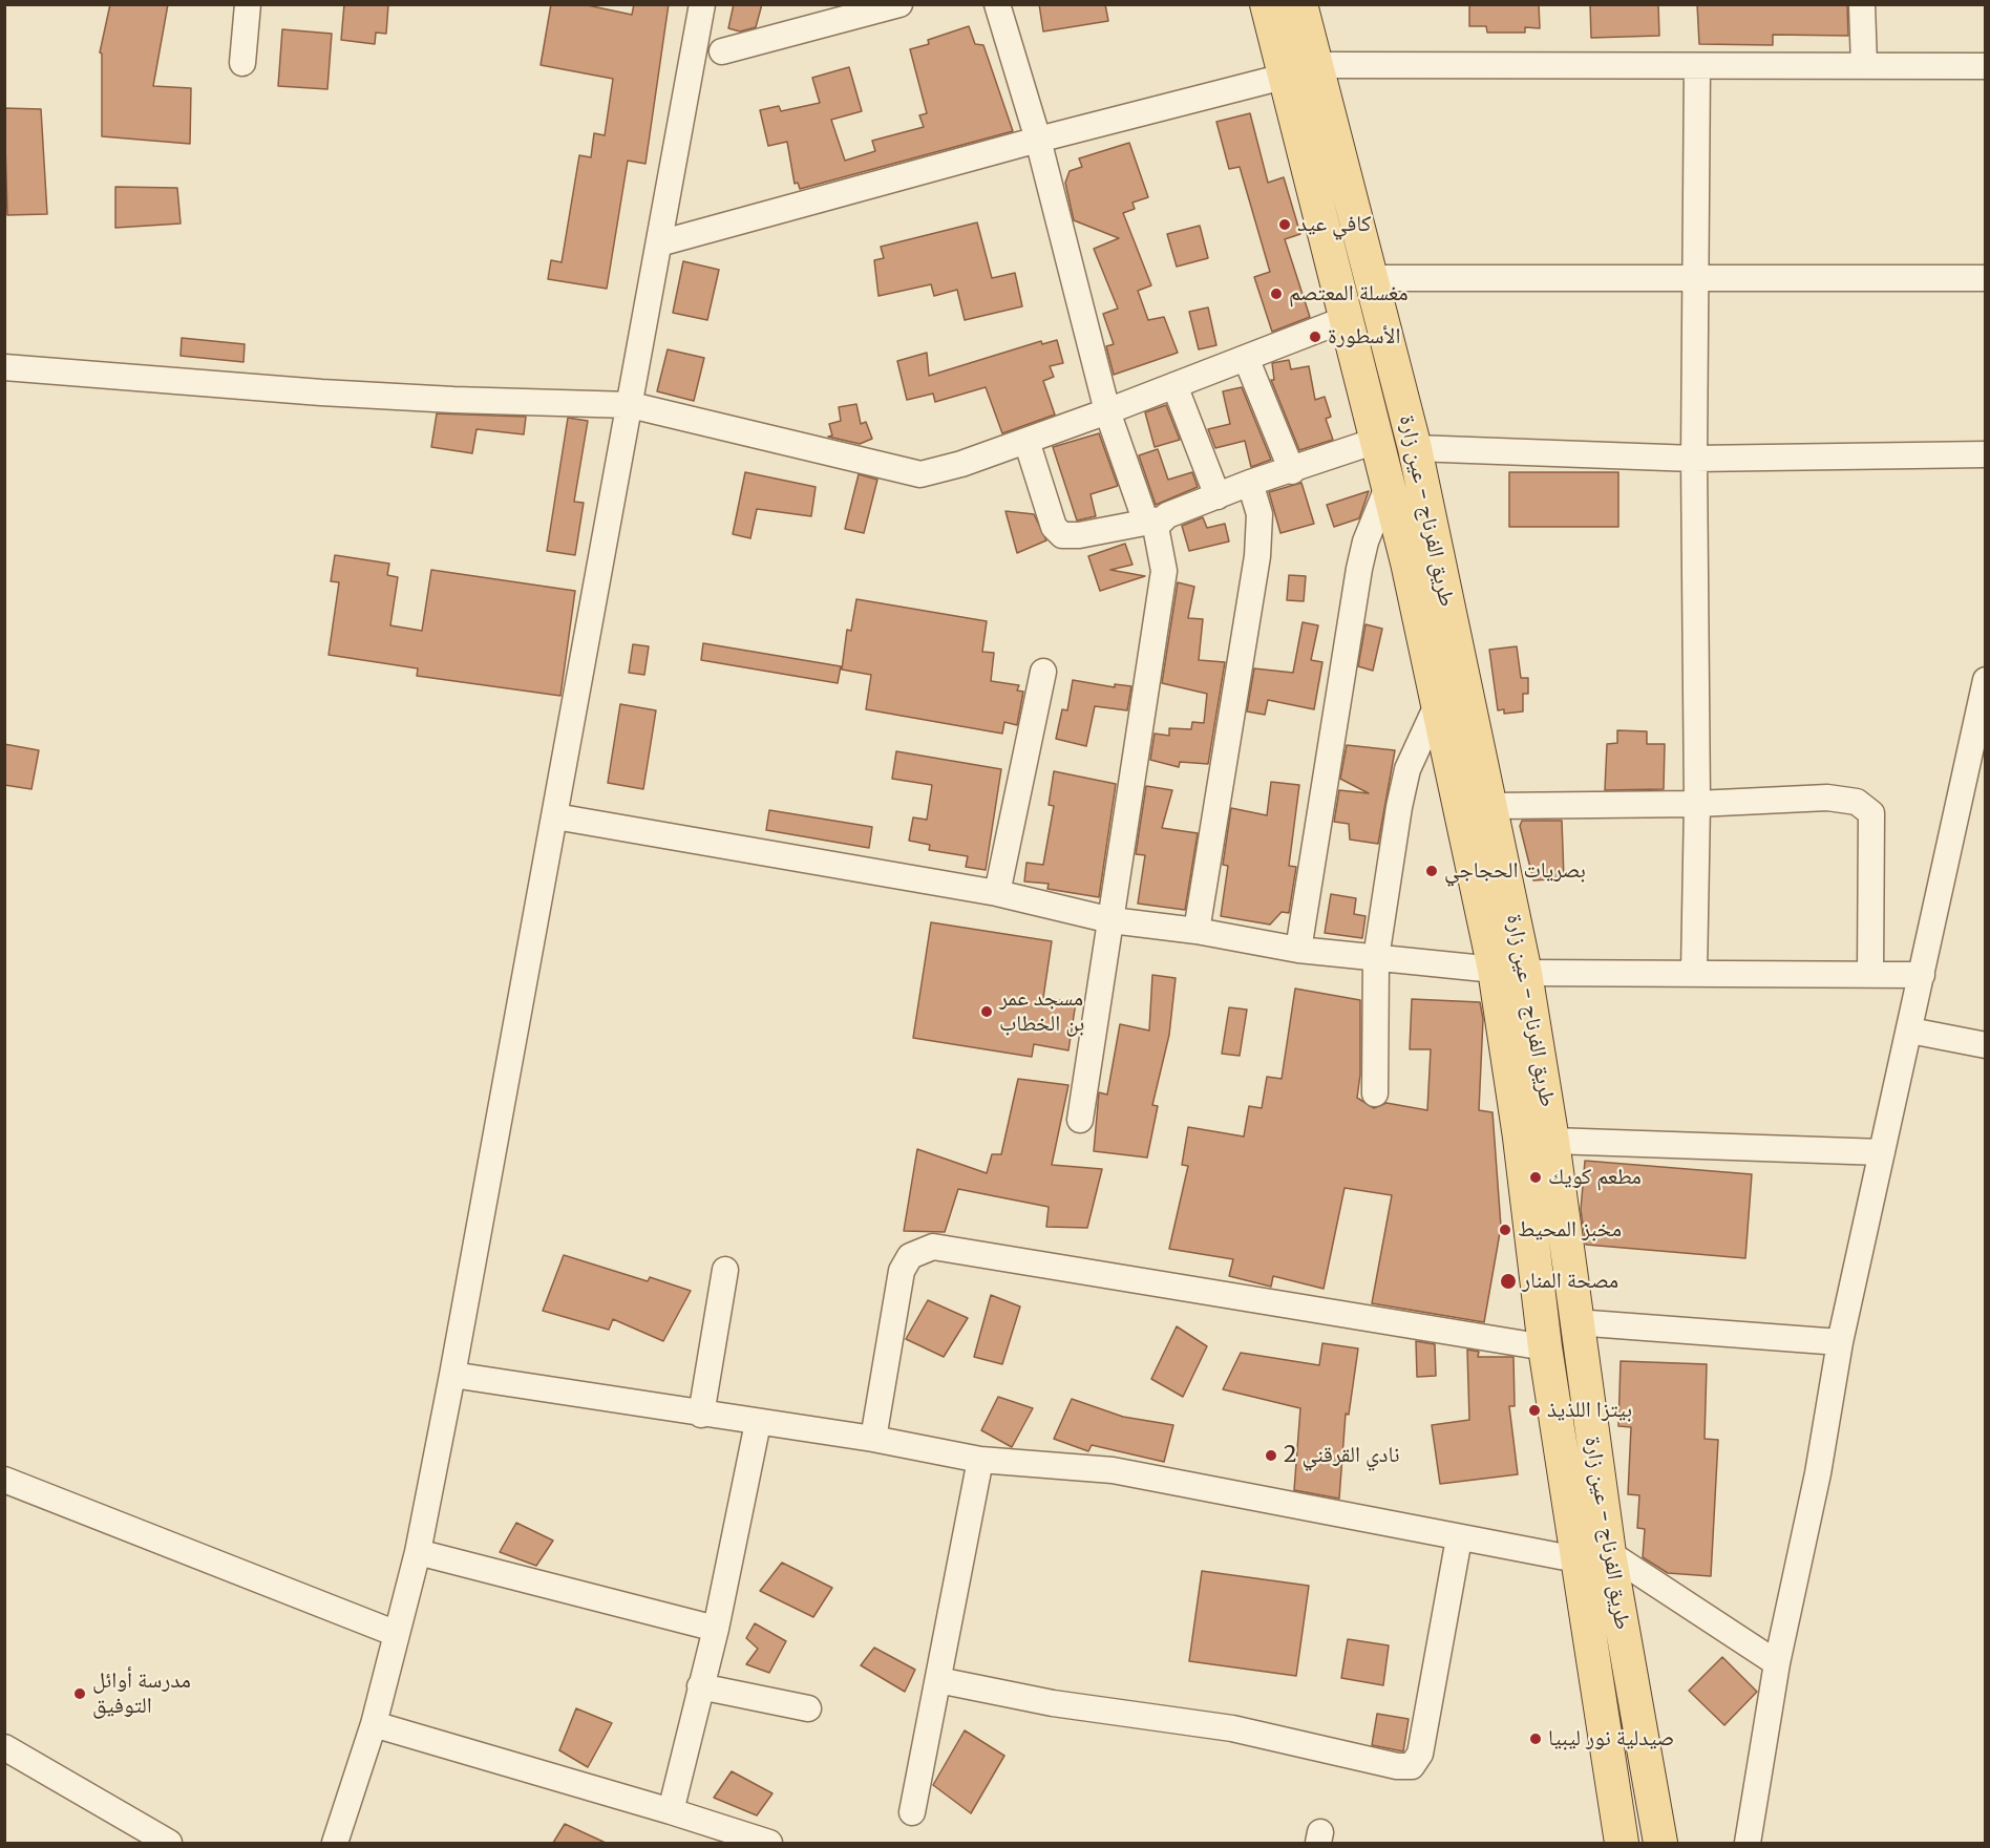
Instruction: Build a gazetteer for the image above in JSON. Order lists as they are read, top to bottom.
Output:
{
  "streets": {
    "main road": ["طريق الفرناج - عين زارة"]
  },
  "places": [
    "كافي عيد",
    "مغسلة المعتصم",
    "الأسطورة",
    "بصريات الحجاجي",
    "مسجد عمر بن الخطاب",
    "مطعم كويك",
    "مخبز المحيط",
    "مصحة المنار",
    "بيتزا اللذيذ",
    "نادي القرقني 2",
    "مدرسة أوائل التوفيق",
    "صيدلية نور ليبيا"
  ]
}
